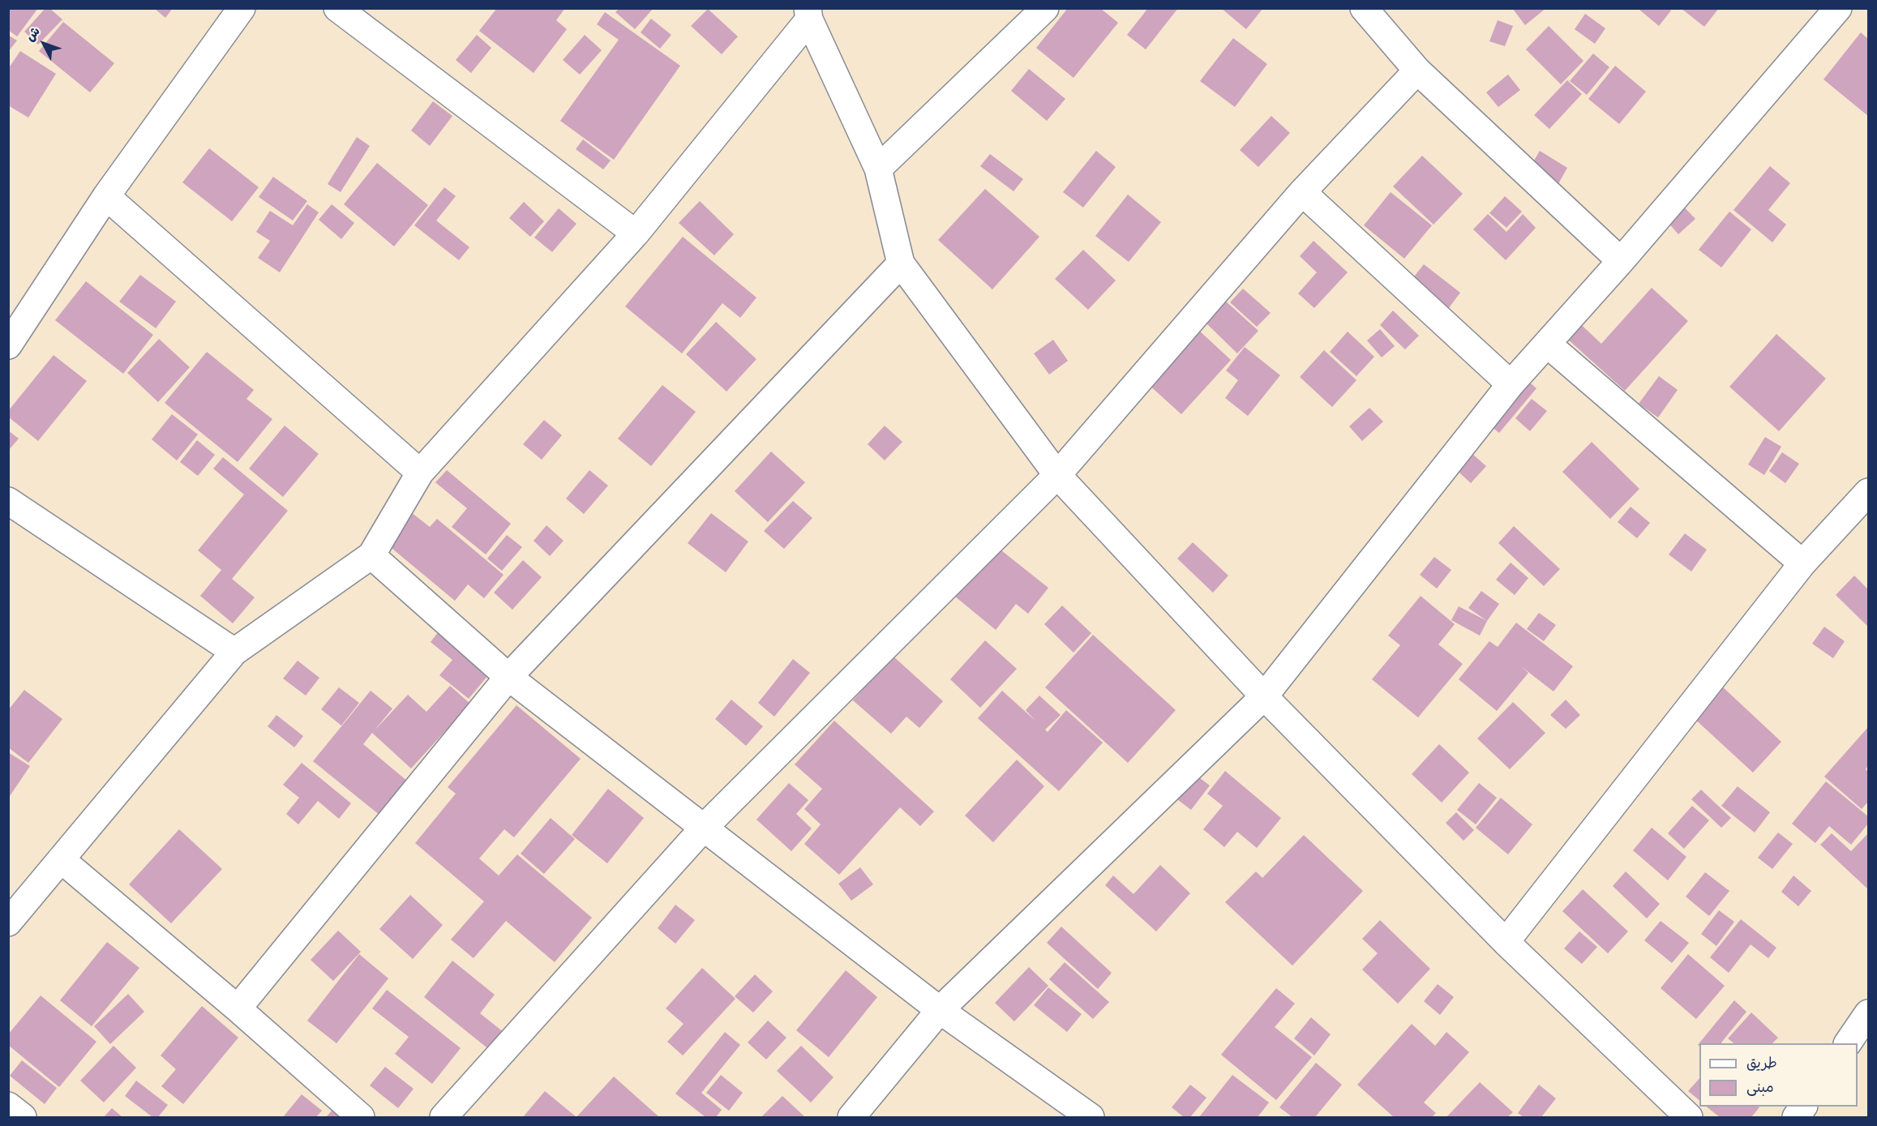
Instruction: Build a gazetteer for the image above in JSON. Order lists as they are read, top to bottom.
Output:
{
  "legend": ["طريق", "مبنى"],
  "north": "top left"
}
